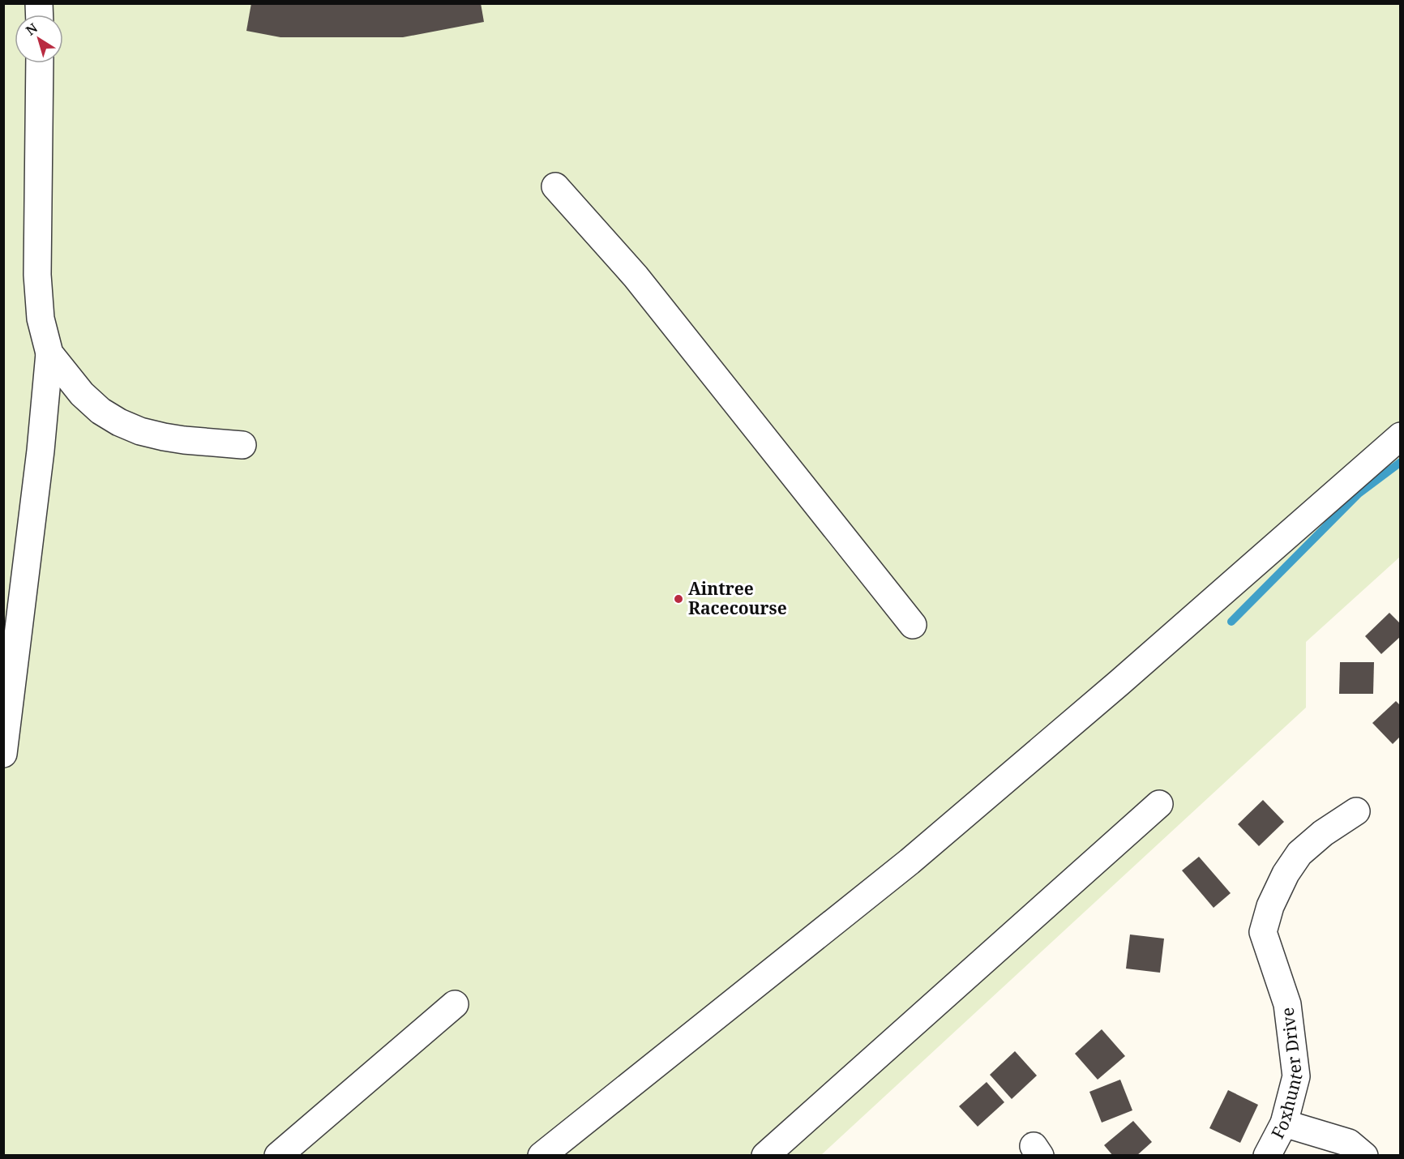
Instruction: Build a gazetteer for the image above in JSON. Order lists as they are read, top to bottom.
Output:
{
  "streets": {
    "street": ["Foxhunter Drive"]
  },
  "places": ["Aintree Racecourse"],
  "north": "top left"
}
